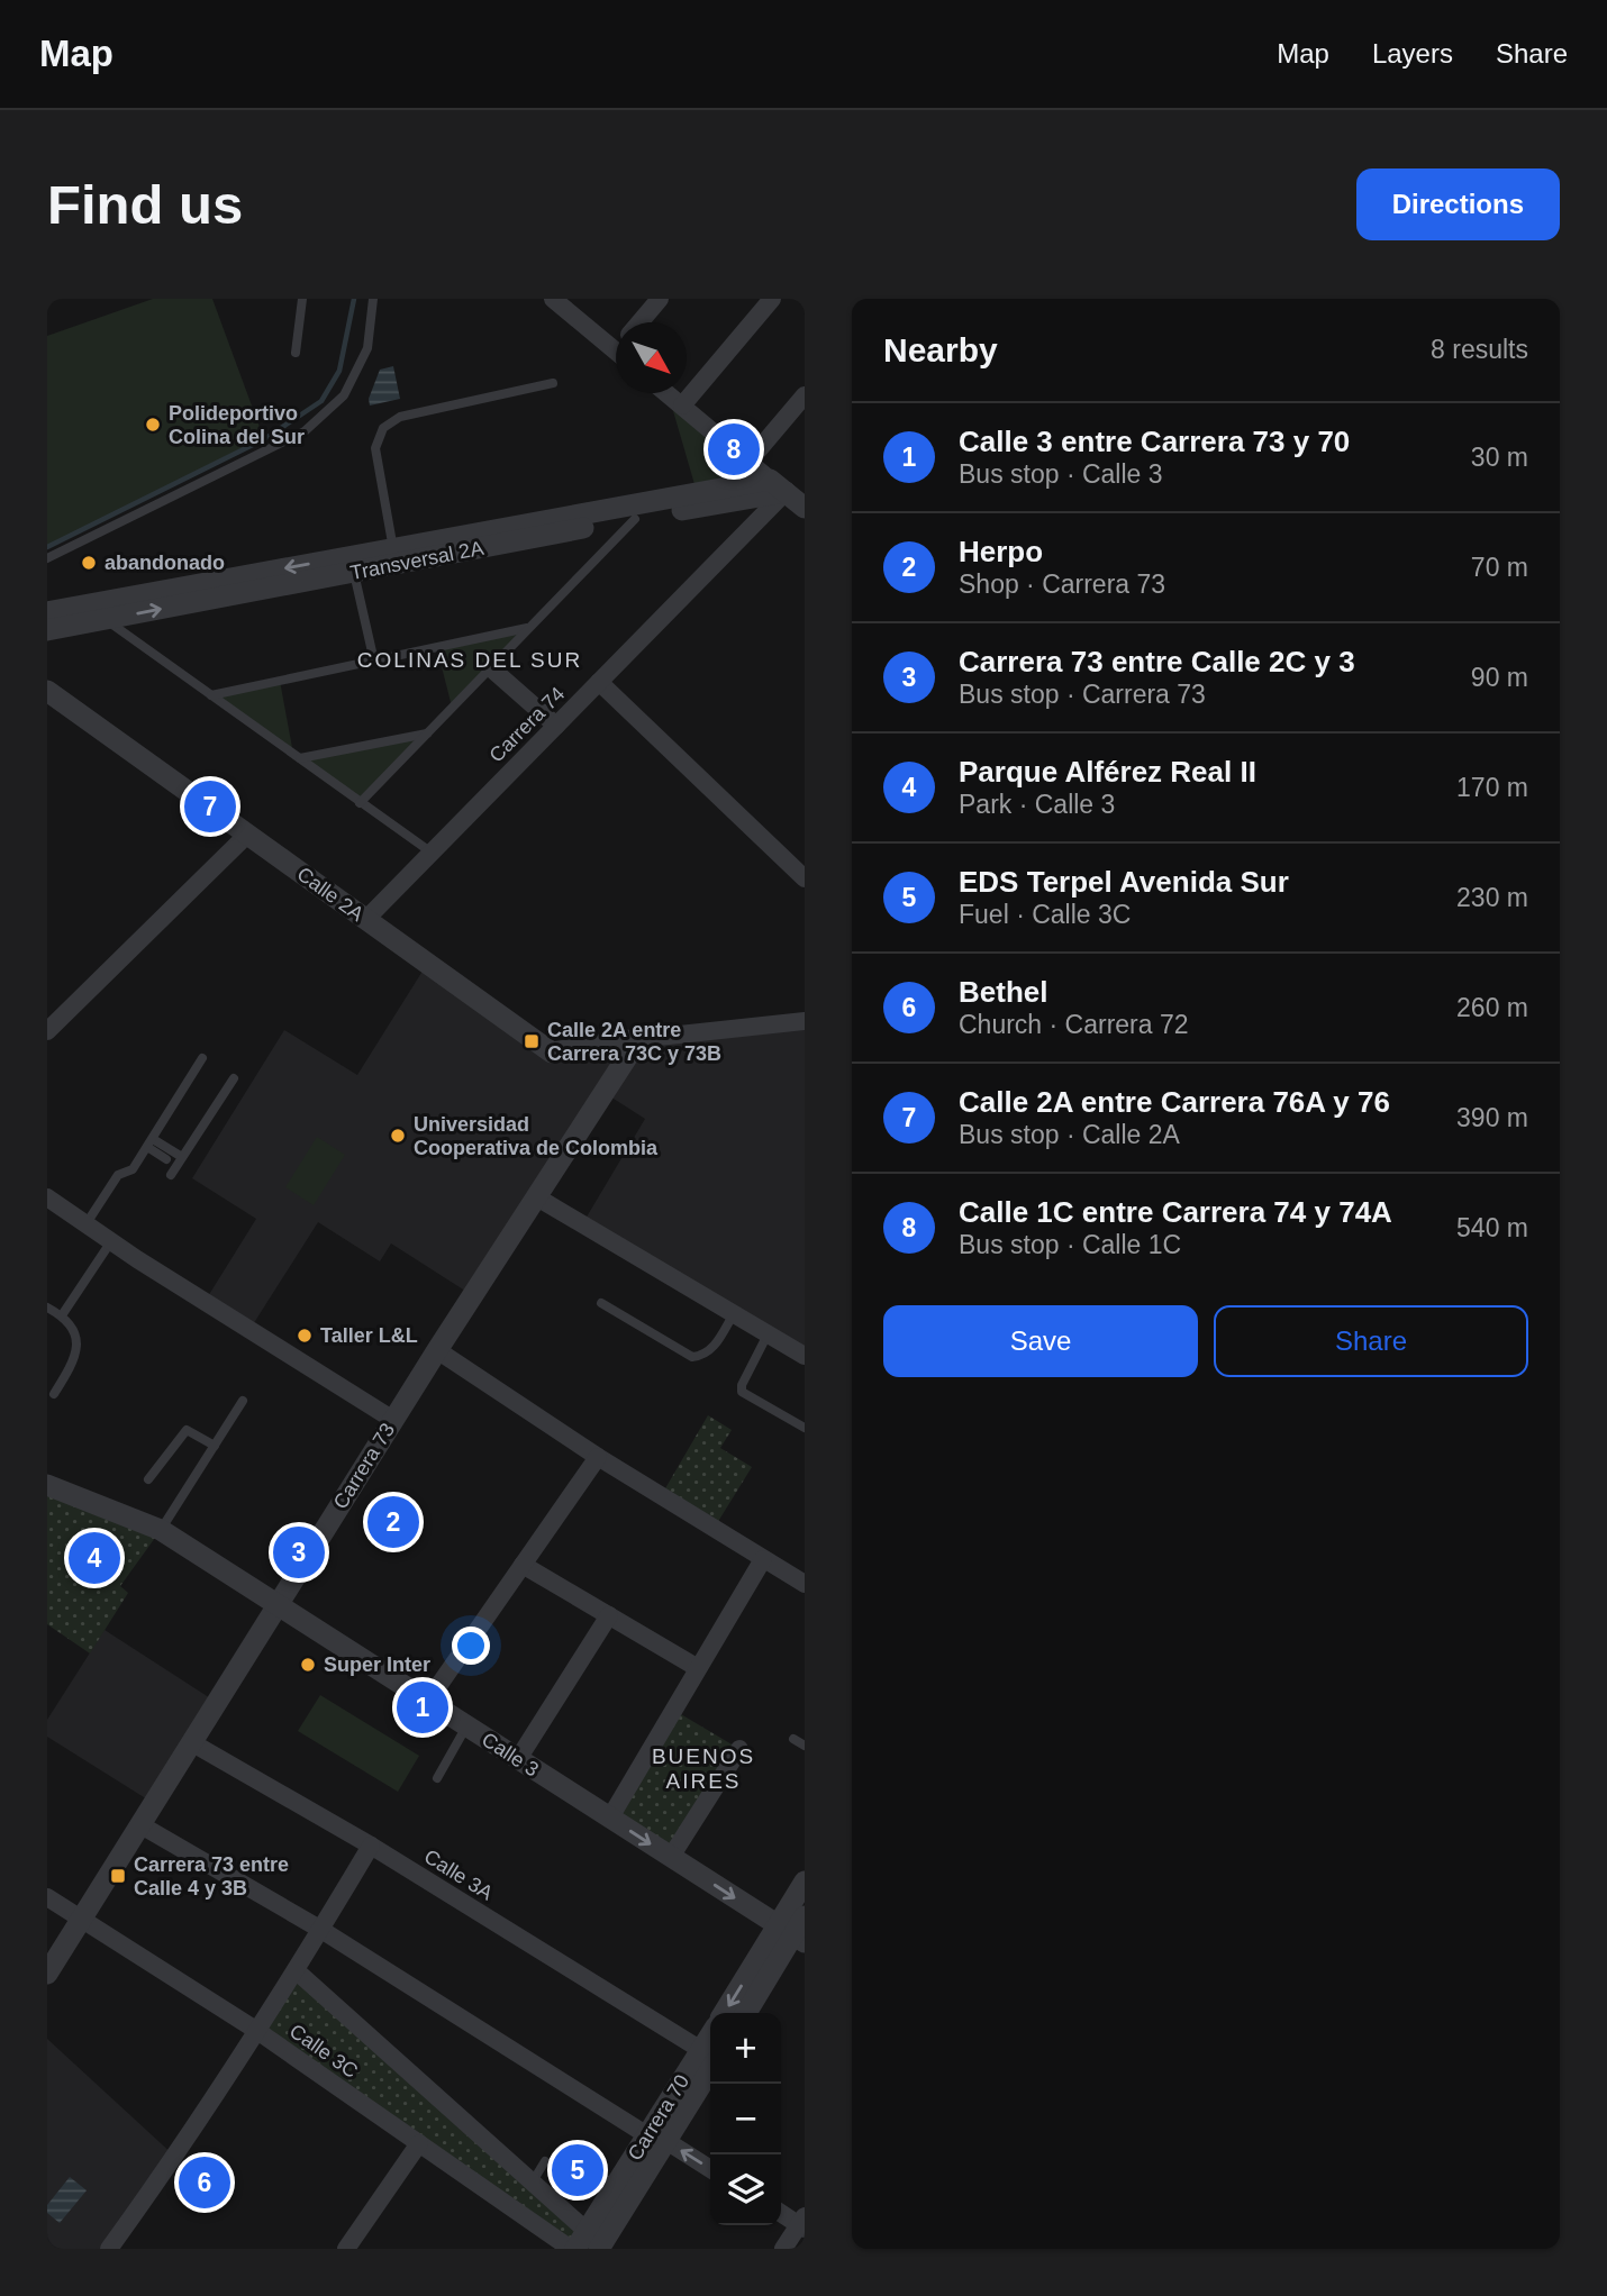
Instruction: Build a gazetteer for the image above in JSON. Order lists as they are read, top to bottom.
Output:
{
  "streets": {
    "street": [
      "Transversal 2A",
      "Carrera 74",
      "Calle 2A",
      "Carrera 73",
      "Calle 3",
      "Calle 3A",
      "Calle 3C",
      "Carrera 70"
    ]
  },
  "crossings": [
    ["Transversal 2A", "Carrera 74"],
    ["Carrera 74", "Calle 2A"],
    ["Calle 2A", "Carrera 73"],
    ["Carrera 73", "Calle 3"],
    ["Carrera 73", "Calle 3A"],
    ["Carrera 73", "Calle 3C"],
    ["Calle 3A", "Carrera 70"],
    ["Calle 3C", "Carrera 70"]
  ],
  "districts": ["COLINAS DEL SUR", "BUENOS AIRES"],
  "places": {
    "other": [
      "Polideportivo Colina del Sur",
      "abandonado",
      "Universidad Cooperativa de Colombia",
      "Taller L&L",
      "Super Inter"
    ],
    "transit": ["Calle 2A entre Carrera 73C y 73B", "Carrera 73 entre Calle 4 y 3B"]
  },
  "north": "bottom right",
  "page": {
    "header": "Map",
    "nav": ["Map", "Layers", "Share"],
    "buttons": [
      "Directions",
      ["Save", "Share"]
    ],
    "title": "Find us",
    "heading": ["Nearby", "8 results"],
    "list": [
      {
        "mark": "1",
        "name": "Calle 3 entre Carrera 73 y 70",
        "note": "Bus stop · Calle 3",
        "value": "30 m"
      },
      {
        "mark": "2",
        "name": "Herpo",
        "note": "Shop · Carrera 73",
        "value": "70 m"
      },
      {
        "mark": "3",
        "name": "Carrera 73 entre Calle 2C y 3",
        "note": "Bus stop · Carrera 73",
        "value": "90 m"
      },
      {
        "mark": "4",
        "name": "Parque Alférez Real II",
        "note": "Park · Calle 3",
        "value": "170 m"
      },
      {
        "mark": "5",
        "name": "EDS Terpel Avenida Sur",
        "note": "Fuel · Calle 3C",
        "value": "230 m"
      },
      {
        "mark": "6",
        "name": "Bethel",
        "note": "Church · Carrera 72",
        "value": "260 m"
      },
      {
        "mark": "7",
        "name": "Calle 2A entre Carrera 76A y 76",
        "note": "Bus stop · Calle 2A",
        "value": "390 m"
      },
      {
        "mark": "8",
        "name": "Calle 1C entre Carrera 74 y 74A",
        "note": "Bus stop · Calle 1C",
        "value": "540 m"
      }
    ],
    "pins": [
      "8",
      "7",
      "2",
      "3",
      "4",
      "1",
      "5",
      "6"
    ],
    "map_buttons": ["+", "−"]
  }
}
